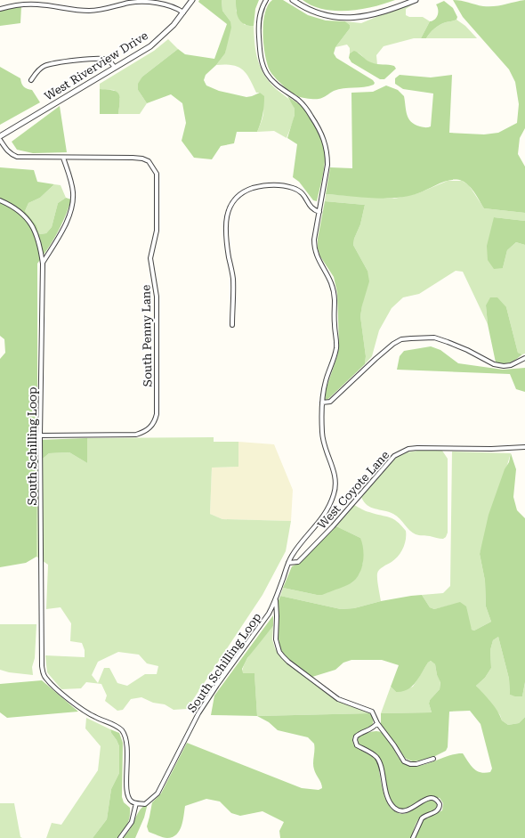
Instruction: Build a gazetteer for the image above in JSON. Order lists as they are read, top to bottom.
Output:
{
  "streets": {
    "street": [
      "West Riverview Drive",
      "South Penny Lane",
      "South Schilling Loop",
      "West Coyote Lane"
    ]
  },
  "crossings": [
    ["South Penny Lane", "South Schilling Loop"],
    ["South Schilling Loop", "West Coyote Lane"]
  ]
}
